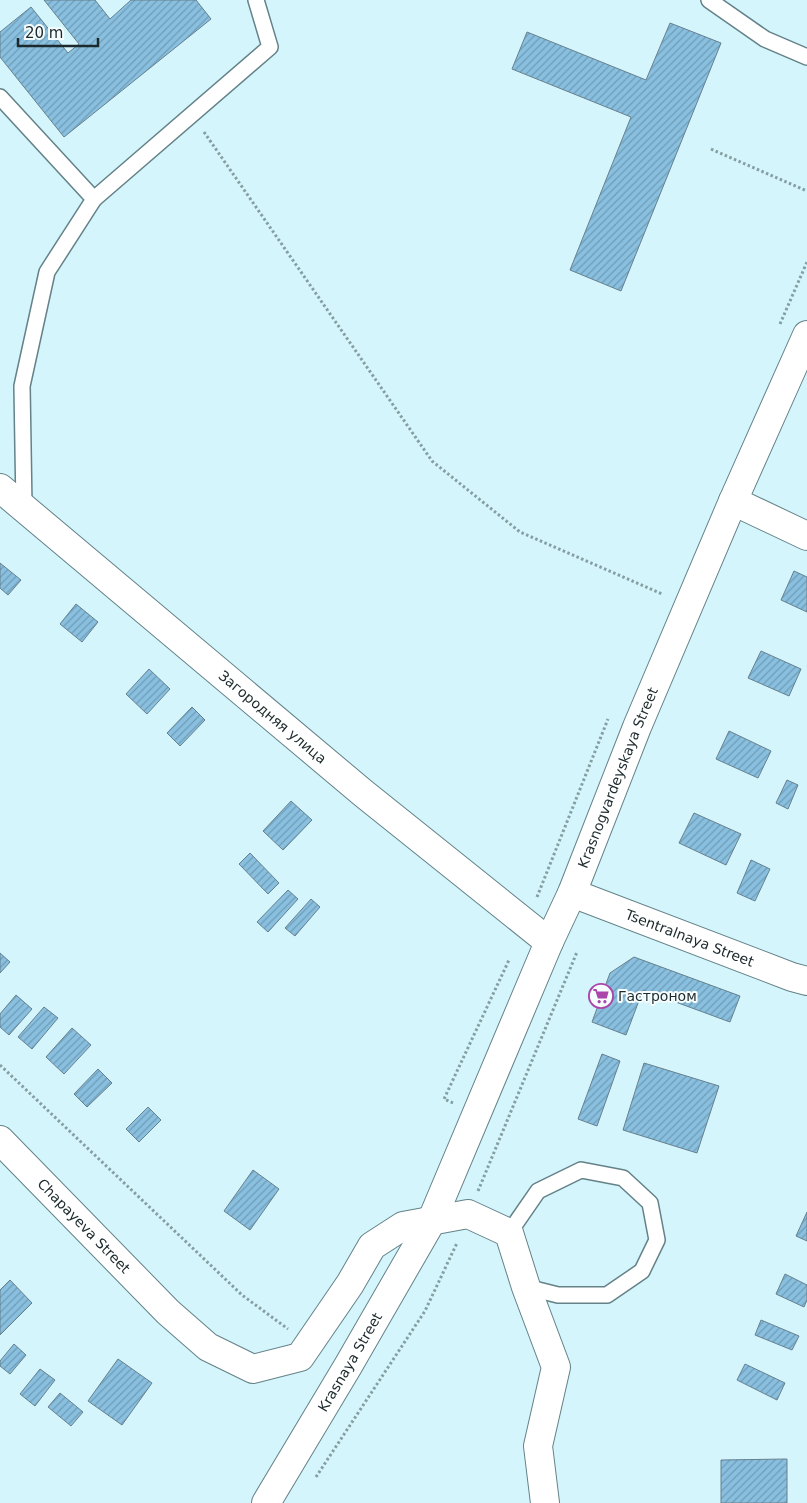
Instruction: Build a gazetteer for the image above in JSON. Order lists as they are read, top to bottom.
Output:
{
  "streets": {
    "street": [
      "Загородняя улица",
      "Krasnogvardeyskaya Street",
      "Tsentralnaya Street",
      "Chapayeva Street",
      "Krasnaya Street"
    ]
  },
  "crossings": [
    ["Загородняя улица", "Krasnogvardeyskaya Street"],
    ["Krasnogvardeyskaya Street", "Tsentralnaya Street"],
    ["Krasnogvardeyskaya Street", "Chapayeva Street"],
    ["Krasnogvardeyskaya Street", "Krasnaya Street"],
    ["Chapayeva Street", "Krasnaya Street"]
  ],
  "places": {
    "supermarket": ["Гастроном"]
  },
  "scale_bar": "20 m"
}
